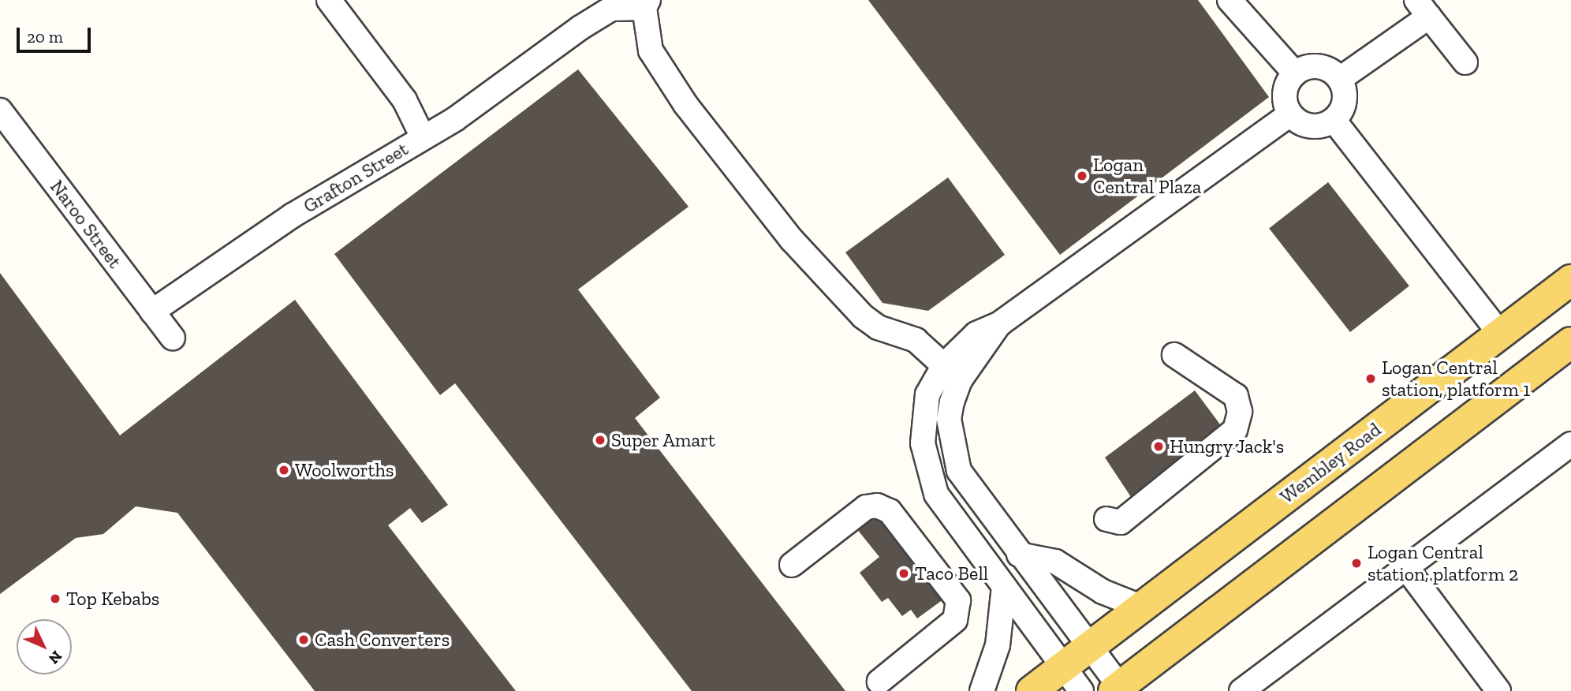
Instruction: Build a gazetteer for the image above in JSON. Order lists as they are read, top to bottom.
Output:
{
  "streets": {
    "main road": ["Wembley Road"],
    "street": ["Grafton Street", "Naroo Street"]
  },
  "crossings": [
    ["Grafton Street", "Naroo Street"]
  ],
  "places": [
    "Logan Central Plaza",
    "Logan Central station, platform 1",
    "Super Amart",
    "Hungry Jack's",
    "Woolworths",
    "Logan Central station, platform 2",
    "Taco Bell",
    "Top Kebabs",
    "Cash Converters"
  ],
  "scale_bar": "20 m",
  "north": "bottom right"
}
